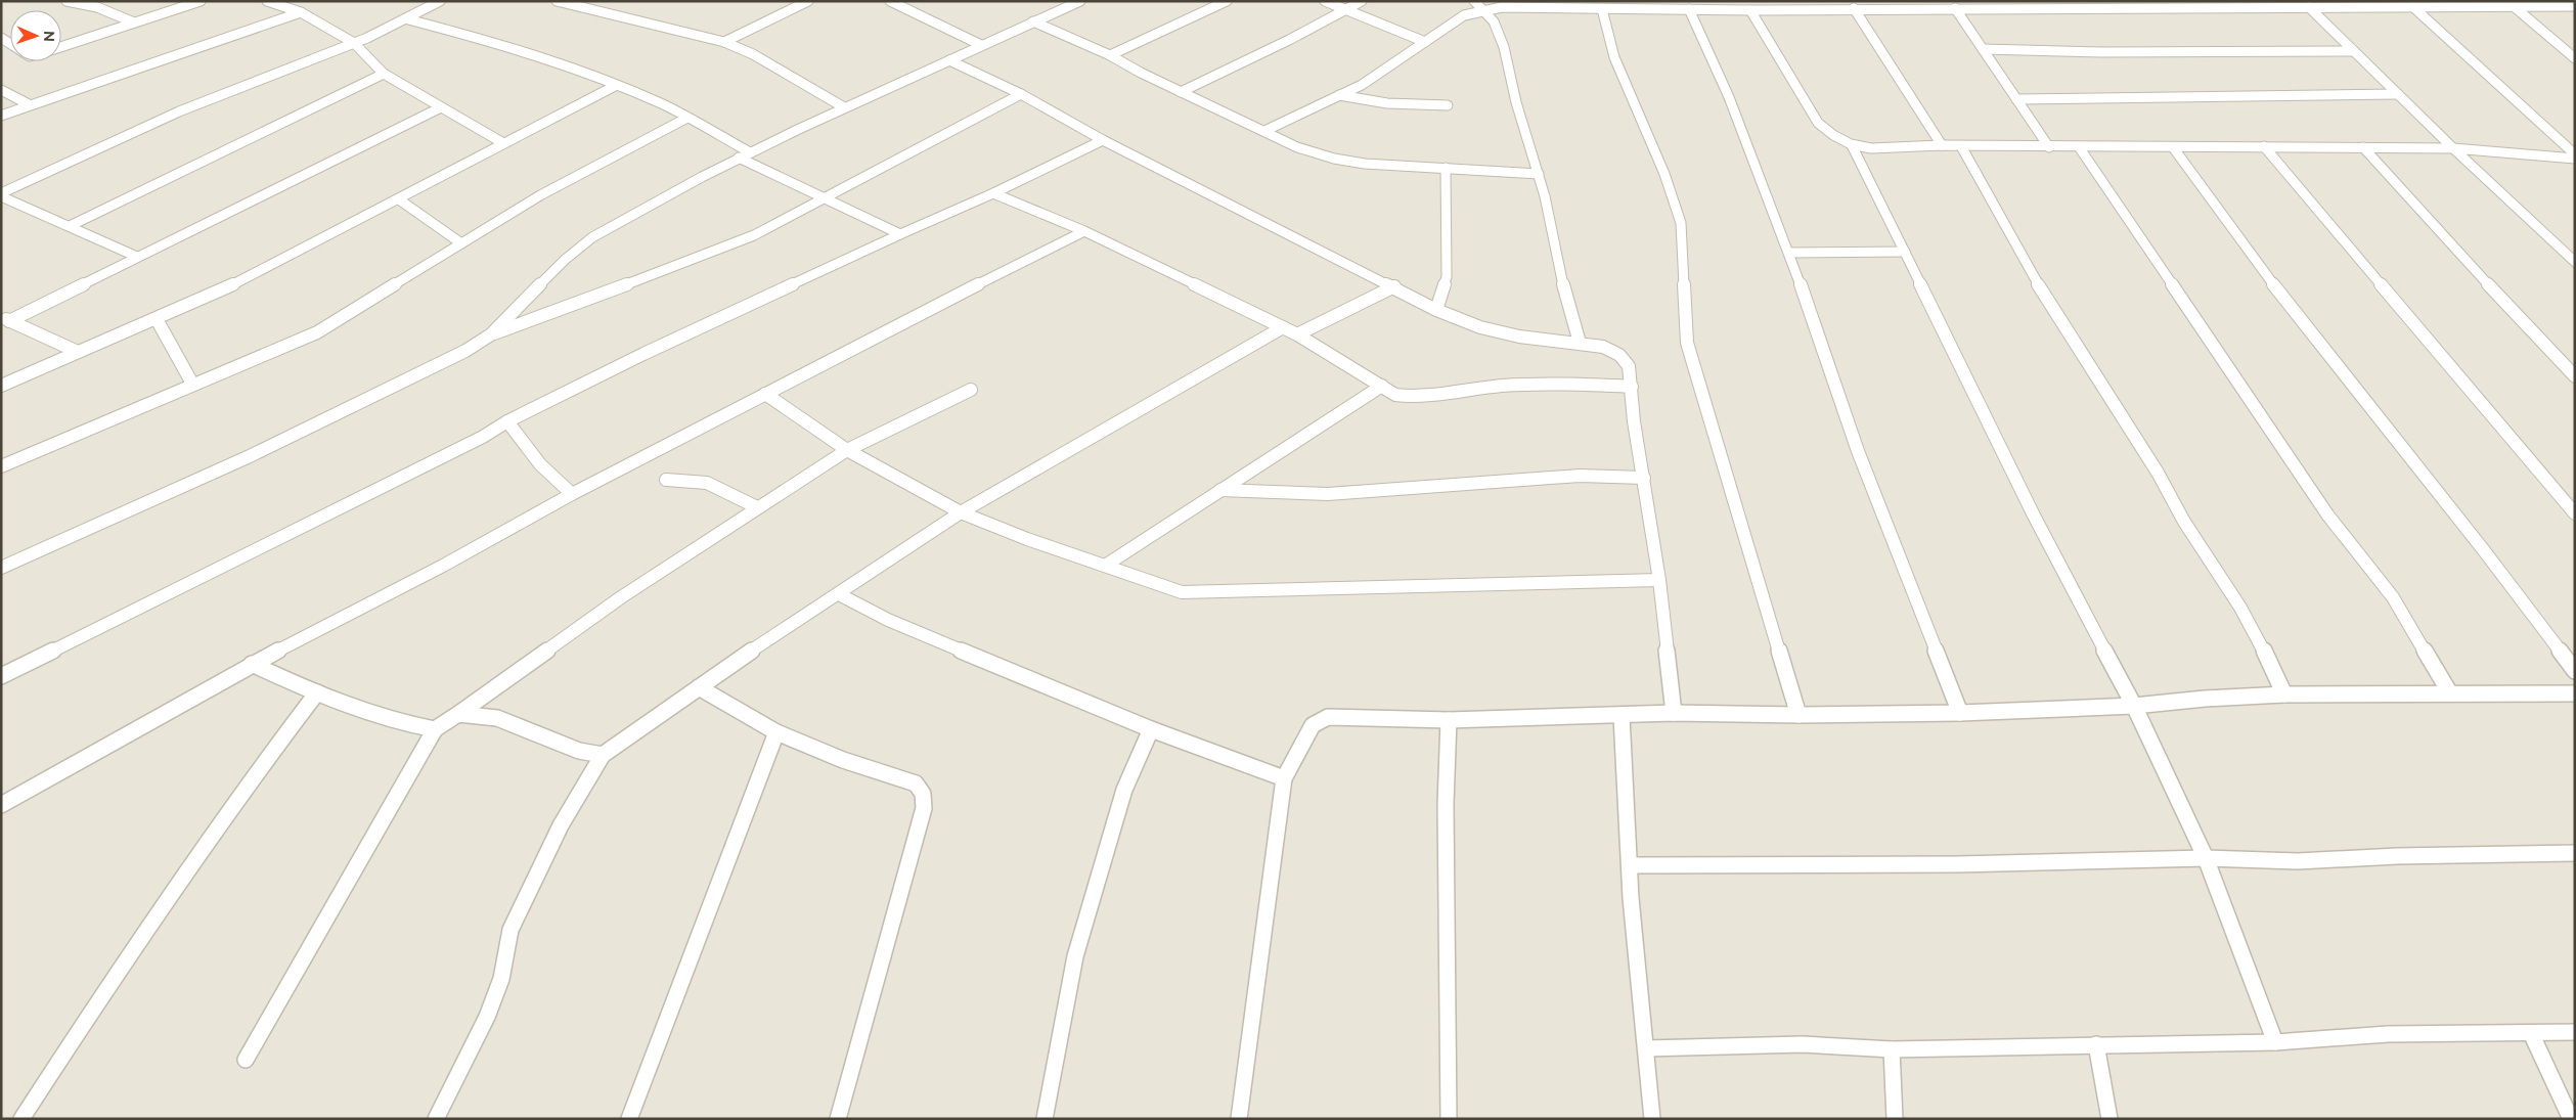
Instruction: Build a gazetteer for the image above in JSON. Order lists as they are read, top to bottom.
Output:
{
  "north": "right"
}
